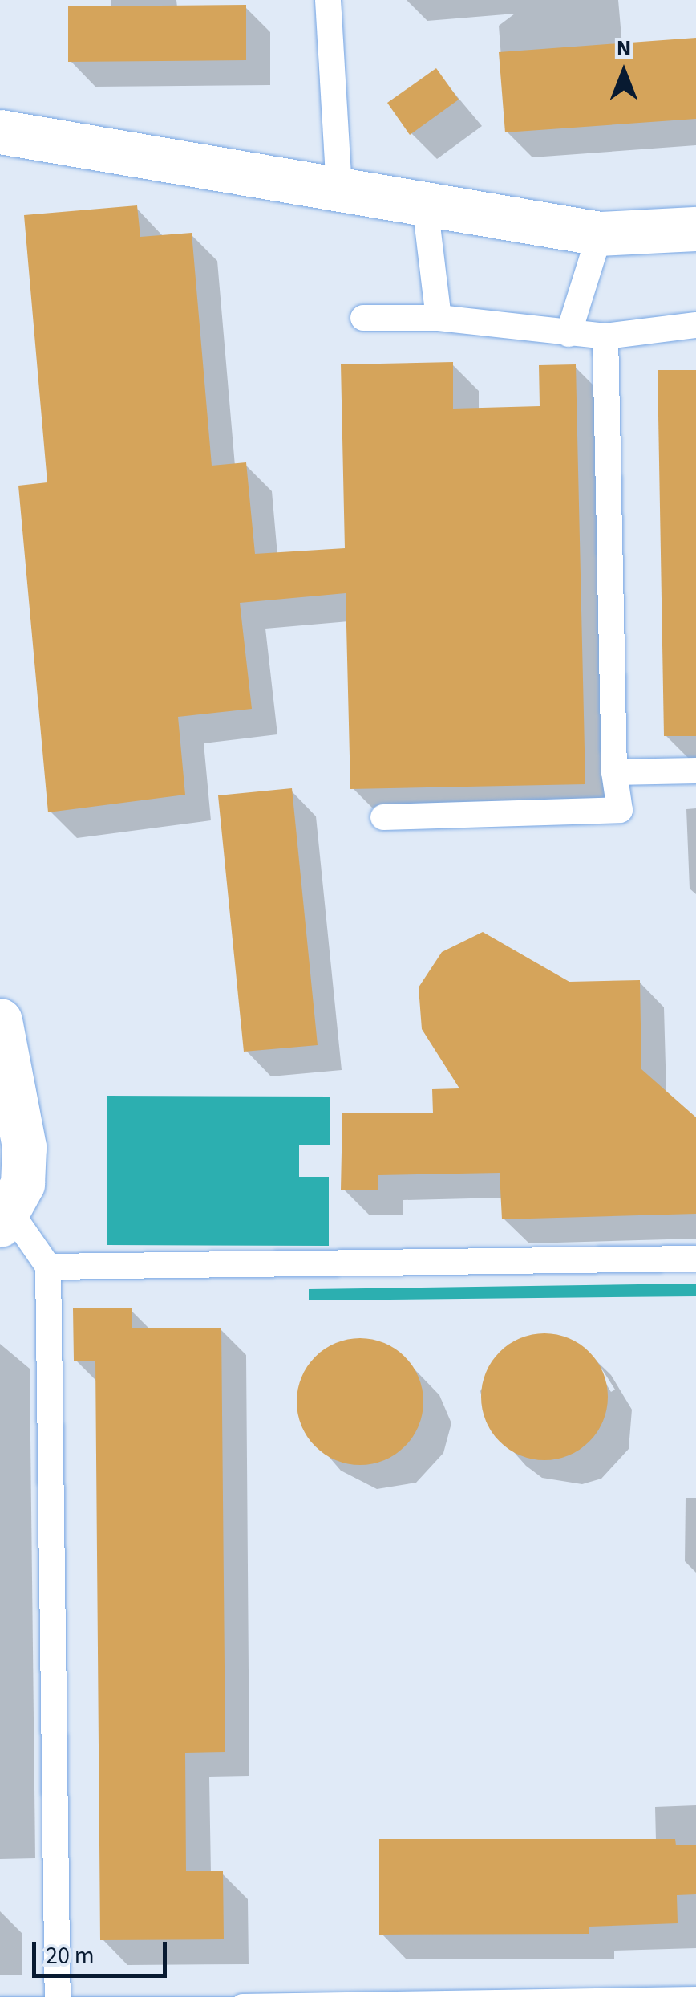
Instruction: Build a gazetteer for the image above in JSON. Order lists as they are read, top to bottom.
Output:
{
  "scale_bar": "20 m",
  "north": "top"
}
